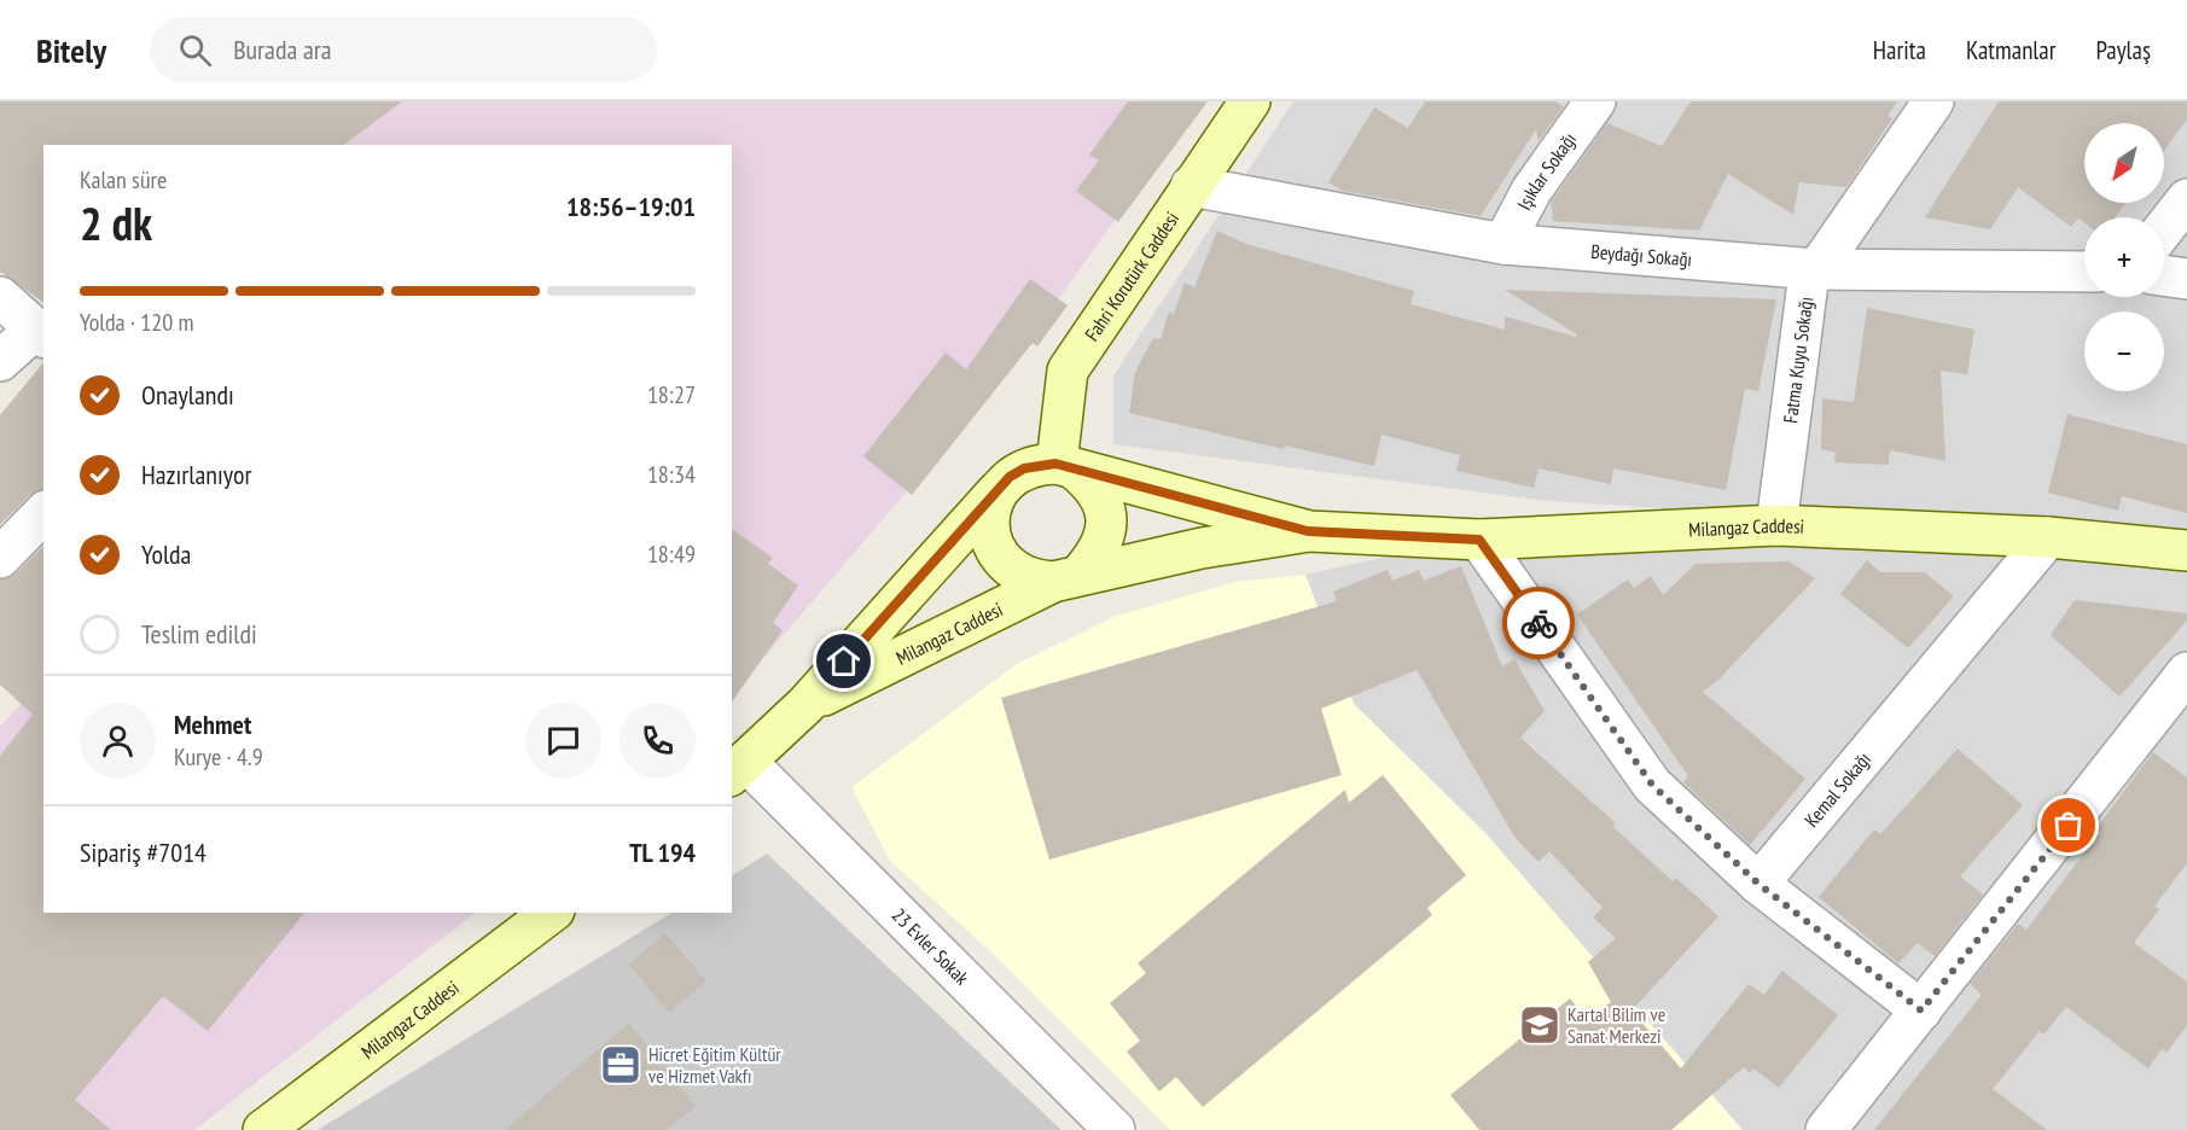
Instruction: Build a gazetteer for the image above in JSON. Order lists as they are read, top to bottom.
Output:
{
  "streets": {
    "street": [
      "Işıklar Sokağı",
      "Beydağı Sokağı",
      "Fahri Korutürk Caddesi",
      "Fatma Kuyu Sokağı",
      "Milangaz Caddesi",
      "Kemal Sokağı",
      "23 Evler Sokak"
    ]
  },
  "crossings": [
    ["Işıklar Sokağı", "Beydağı Sokağı"],
    ["Beydağı Sokağı", "Fahri Korutürk Caddesi"],
    ["Beydağı Sokağı", "Fatma Kuyu Sokağı"],
    ["Fahri Korutürk Caddesi", "Milangaz Caddesi"],
    ["Fatma Kuyu Sokağı", "Milangaz Caddesi"],
    ["Milangaz Caddesi", "Kemal Sokağı"],
    ["Milangaz Caddesi", "23 Evler Sokak"]
  ],
  "places": {
    "school or university": ["Kartal Bilim ve Sanat Merkezi"],
    "office": ["Hicret Eğitim Kültür ve Hizmet Vakfı"]
  },
  "north": "bottom left",
  "page": {
    "header": "Bitely",
    "search": "Burada ara",
    "nav": ["Harita", "Katmanlar", "Paylaş"],
    "map_buttons": ["+", "−"],
    "heading": ["2 dk", "Kalan süre", "18:56–19:01"],
    "panel": [
      "Mehmet",
      "Kurye · 4.9",
      "Sipariş #7014",
      "TL 194"
    ],
    "bar": "Yolda · 120 m",
    "list": [
      ["Onaylandı", "18:27"],
      ["Hazırlanıyor", "18:34"],
      ["Yolda", "18:49"],
      "Teslim edildi"
    ]
  }
}
